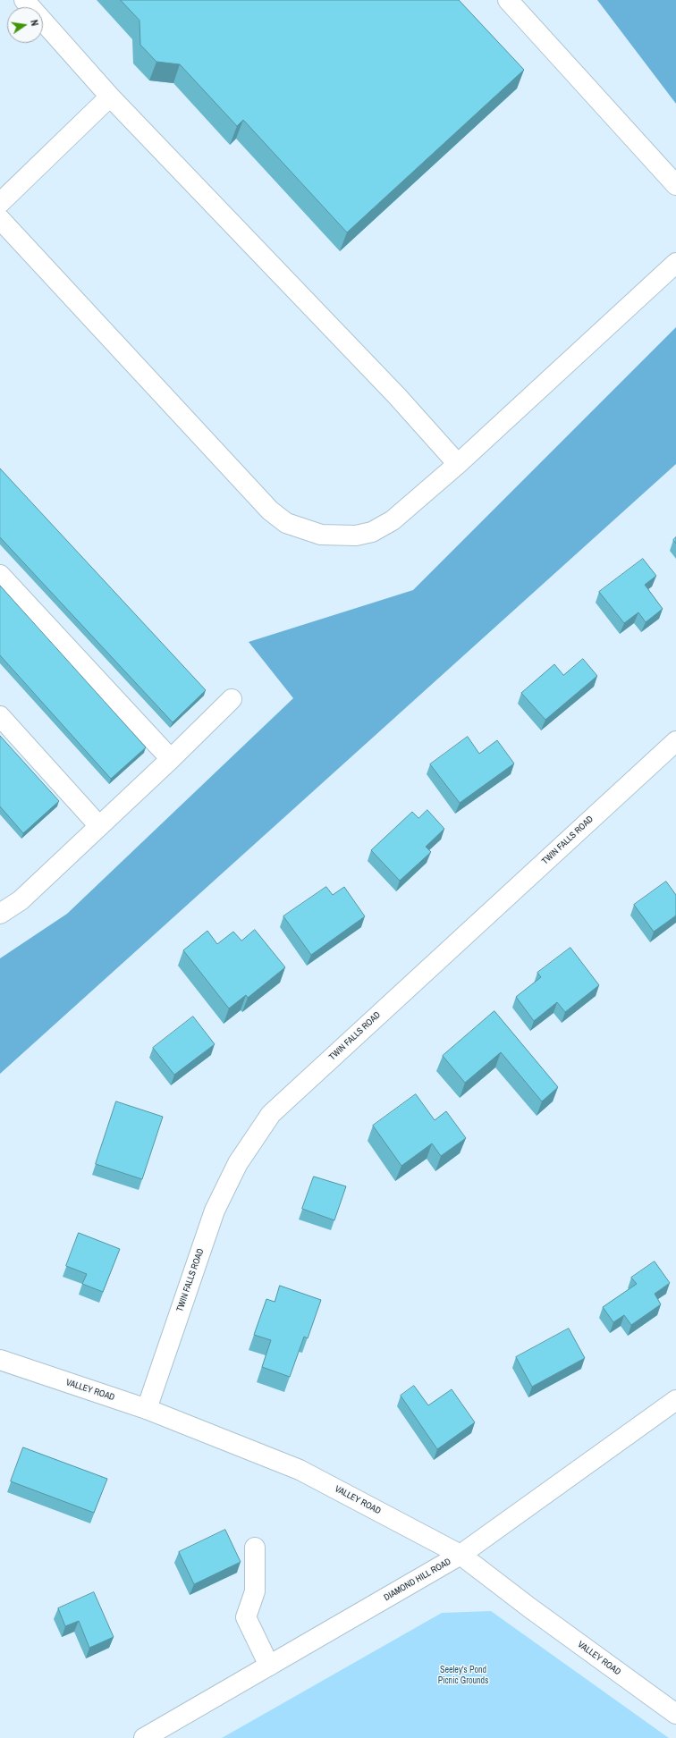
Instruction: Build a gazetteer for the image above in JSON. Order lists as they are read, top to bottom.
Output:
{
  "streets": {
    "main road": ["TWIN FALLS ROAD", "VALLEY ROAD", "DIAMOND HILL ROAD"]
  },
  "crossings": [
    ["TWIN FALLS ROAD", "VALLEY ROAD"],
    ["VALLEY ROAD", "DIAMOND HILL ROAD"]
  ],
  "parks": ["Seeley's Pond Picnic Grounds"],
  "north": "right"
}
